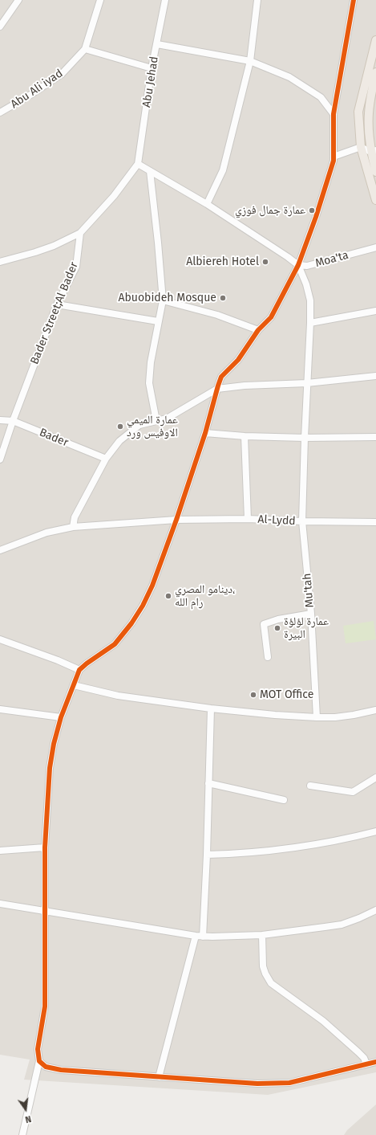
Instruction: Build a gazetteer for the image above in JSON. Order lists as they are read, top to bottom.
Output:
{
  "streets": {
    "street": [
      "Abu Jehad",
      "Abu Ali iyad",
      "Moa'ta",
      "Bader Street;Al Bader",
      "Bader",
      "Al-Lydd",
      "Mu'tah"
    ]
  },
  "crossings": [
    ["Moa'ta", "Mu'tah"],
    ["Bader Street;Al Bader", "Bader"],
    ["Al-Lydd", "Mu'tah"]
  ],
  "places": [
    "عمارة جمال فوزي",
    "Albiereh Hotel",
    "Abuobideh Mosque",
    "عمارة الميمي الاوفيس ورد",
    "دينامو المصري، رام الله",
    "عمارة لؤلؤة البيرة",
    "MOT Office"
  ],
  "north": "bottom"
}
